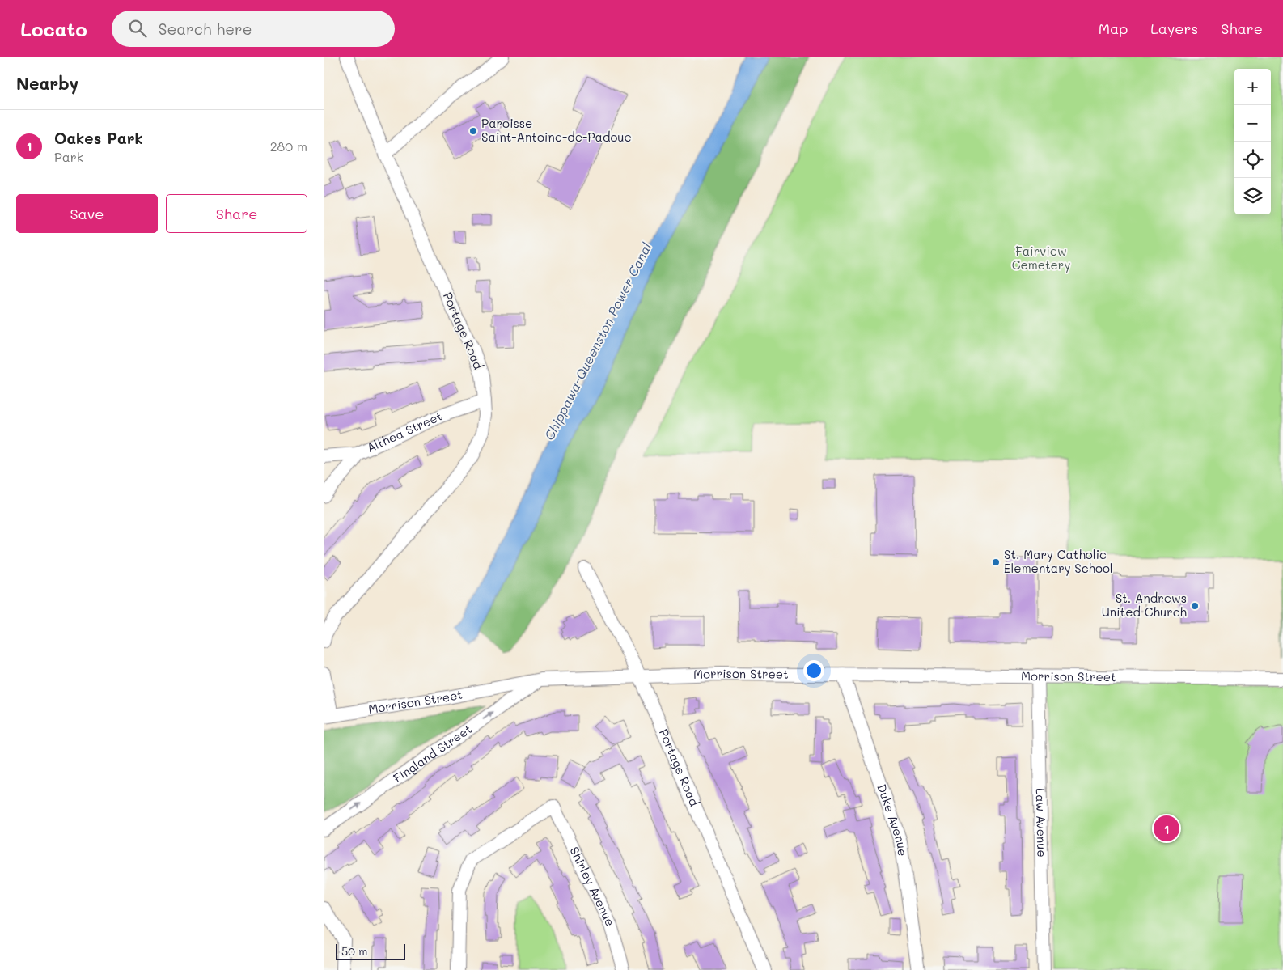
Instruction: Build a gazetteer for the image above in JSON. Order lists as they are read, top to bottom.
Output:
{
  "streets": {
    "street": [
      "Portage Road",
      "Althea Street",
      "Morrison Street",
      "Fingland Street",
      "Duke Avenue",
      "Law Avenue",
      "Shirley Avenue"
    ]
  },
  "crossings": [
    ["Portage Road", "Althea Street"],
    ["Portage Road", "Morrison Street"],
    ["Morrison Street", "Fingland Street"],
    ["Morrison Street", "Duke Avenue"],
    ["Morrison Street", "Law Avenue"]
  ],
  "one_way": ["Fingland Street"],
  "water": ["Chippawa-Queenston Power Canal"],
  "parks": ["Fairview Cemetery"],
  "places": ["Paroisse Saint-Antoine-de-Padoue", "St. Mary Catholic Elementary School", "St. Andrews United Church"],
  "scale_bar": "50 m",
  "page": {
    "header": "Locato",
    "search": "Search here",
    "nav": ["Map", "Layers", "Share"],
    "heading": "Nearby",
    "map_buttons": ["+", "−"],
    "list": [
      {
        "mark": "1",
        "name": "Oakes Park",
        "note": "Park",
        "value": "280 m"
      }
    ],
    "buttons": ["Save", "Share"],
    "pins": "1",
    "scale": "50 m"
  }
}
